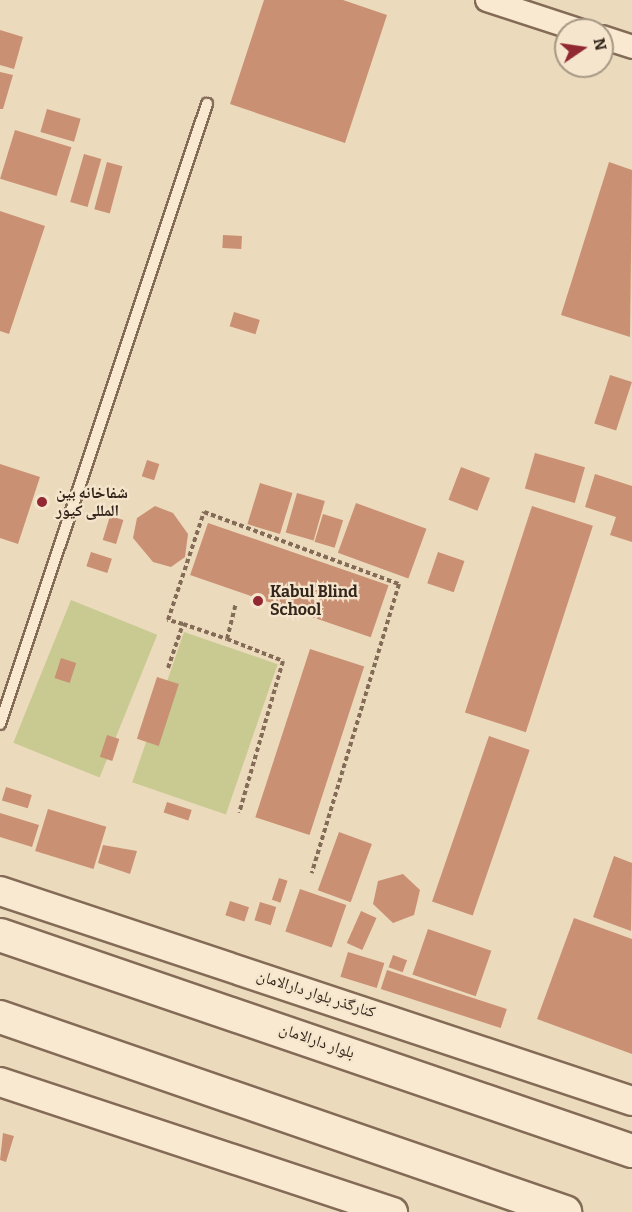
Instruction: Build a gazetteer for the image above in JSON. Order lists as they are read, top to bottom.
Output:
{
  "streets": {
    "main road": ["بلوار دارالامان"],
    "street": ["کنارگذر بلوار دارالامان"]
  },
  "places": ["شفاخانه بین المللی کیور", "Kabul Blind School"],
  "north": "right"
}
